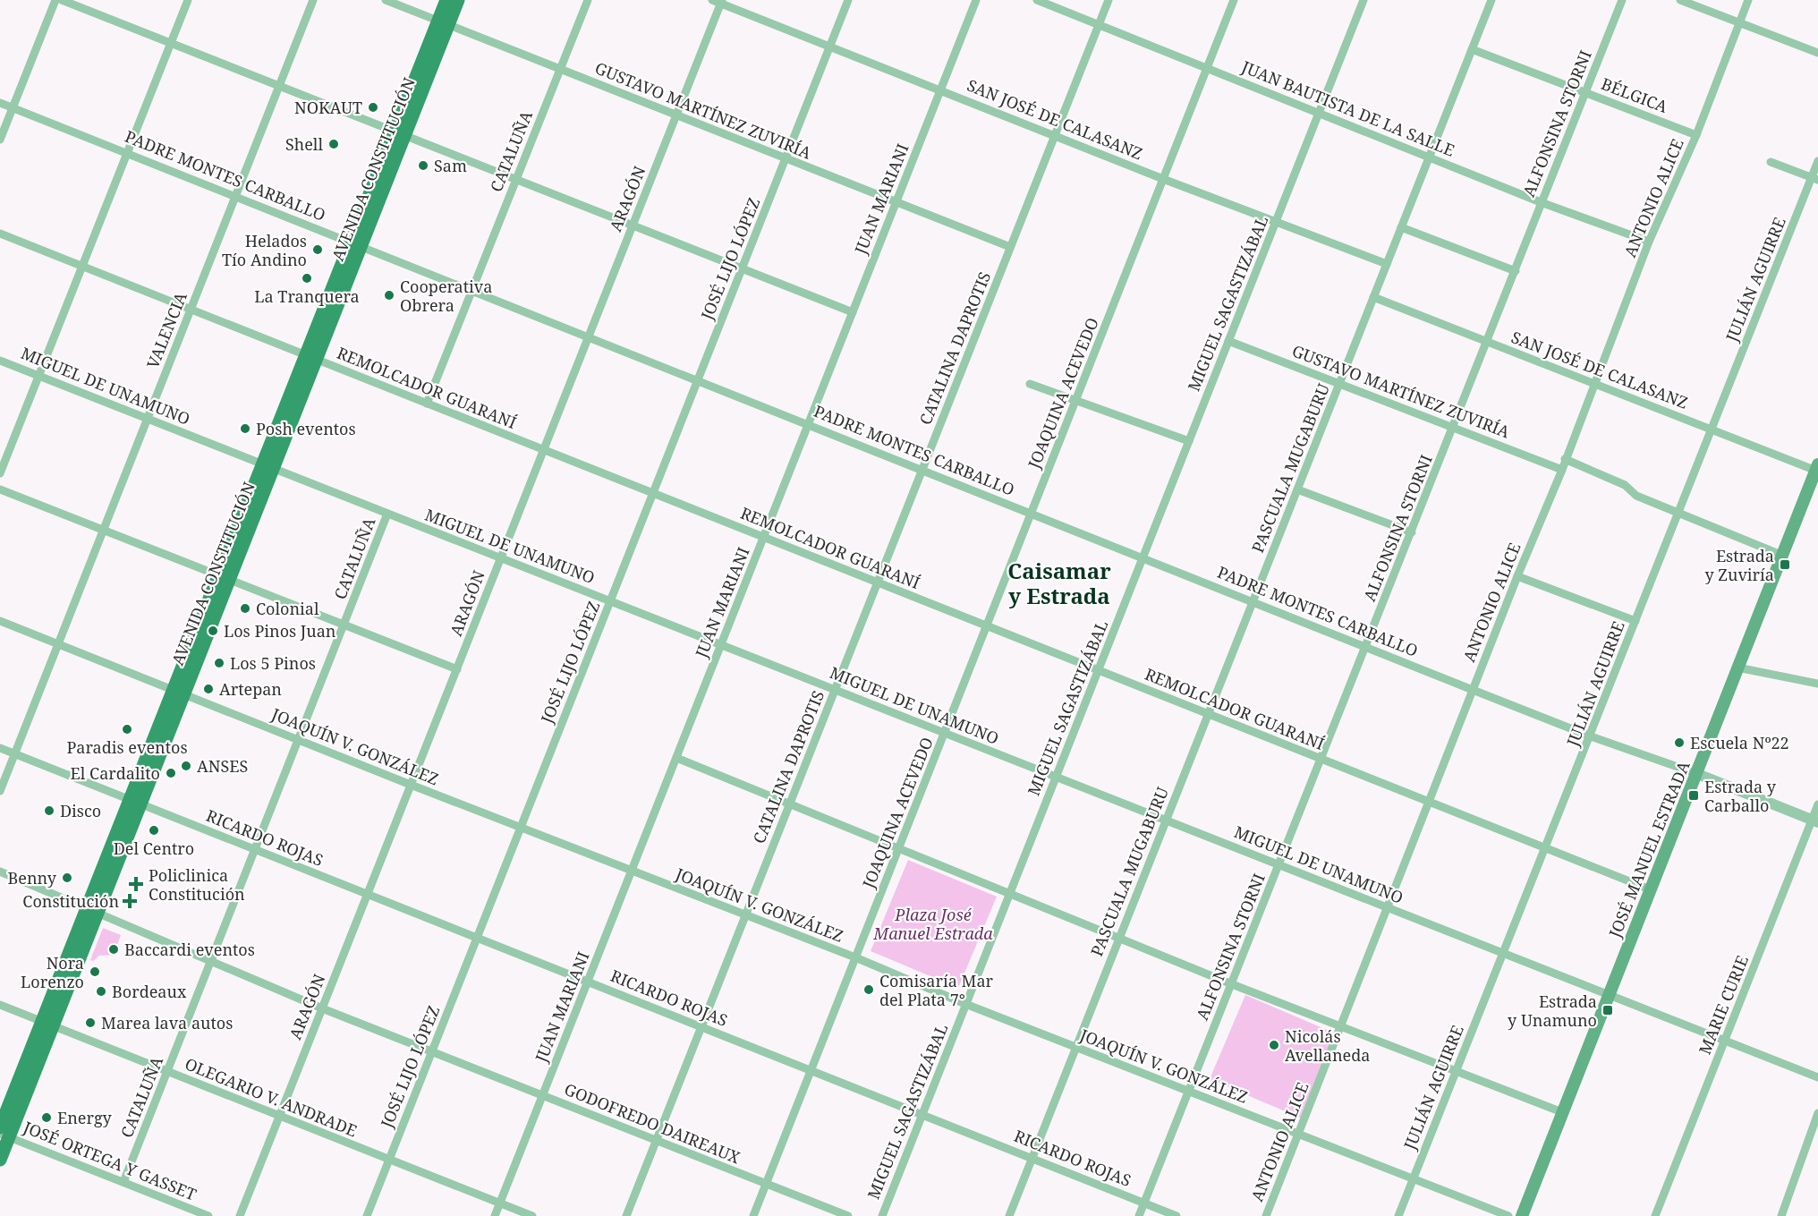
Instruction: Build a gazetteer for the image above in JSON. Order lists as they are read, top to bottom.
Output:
{
  "streets": {
    "main road": ["AVENIDA CONSTITUCIÓN", "JOSÉ MANUEL ESTRADA"],
    "street": [
      "BÉLGICA",
      "JUAN BAUTISTA DE LA SALLE",
      "GUSTAVO MARTÍNEZ ZUVIRÍA",
      "SAN JOSÉ DE CALASANZ",
      "ALFONSINA STORNI",
      "CATALUÑA",
      "PADRE MONTES CARBALLO",
      "ANTONIO ALICE",
      "ARAGÓN",
      "JUAN MARIANI",
      "JOSÉ LIJO LÓPEZ",
      "JULIÁN AGUIRRE",
      "MIGUEL SAGASTIZÁBAL",
      "VALENCIA",
      "CATALINA DAPROTIS",
      "MIGUEL DE UNAMUNO",
      "REMOLCADOR GUARANÍ",
      "JOAQUINA ACEVEDO",
      "PASCUALA MUGABURU",
      "JOAQUÍN V. GONZÁLEZ",
      "RICARDO ROJAS",
      "MARIE CURIE",
      "OLEGARIO V. ANDRADE",
      "GODOFREDO DAIREAUX",
      "JOSÉ ORTEGA Y GASSET"
    ]
  },
  "crossings": [
    ["BÉLGICA", "ALFONSINA STORNI"],
    ["BÉLGICA", "ANTONIO ALICE"],
    ["BÉLGICA", "PASCUALA MUGABURU"],
    ["JUAN BAUTISTA DE LA SALLE", "ALFONSINA STORNI"],
    ["JUAN BAUTISTA DE LA SALLE", "ANTONIO ALICE"],
    ["JUAN BAUTISTA DE LA SALLE", "MIGUEL SAGASTIZÁBAL"],
    ["JUAN BAUTISTA DE LA SALLE", "CATALINA DAPROTIS"],
    ["JUAN BAUTISTA DE LA SALLE", "JOAQUINA ACEVEDO"],
    ["JUAN BAUTISTA DE LA SALLE", "PASCUALA MUGABURU"],
    ["GUSTAVO MARTÍNEZ ZUVIRÍA", "ALFONSINA STORNI"],
    ["GUSTAVO MARTÍNEZ ZUVIRÍA", "CATALUÑA"],
    ["GUSTAVO MARTÍNEZ ZUVIRÍA", "AVENIDA CONSTITUCIÓN"],
    ["GUSTAVO MARTÍNEZ ZUVIRÍA", "ANTONIO ALICE"],
    ["GUSTAVO MARTÍNEZ ZUVIRÍA", "ARAGÓN"],
    ["GUSTAVO MARTÍNEZ ZUVIRÍA", "JUAN MARIANI"],
    ["GUSTAVO MARTÍNEZ ZUVIRÍA", "JOSÉ LIJO LÓPEZ"],
    ["GUSTAVO MARTÍNEZ ZUVIRÍA", "MIGUEL SAGASTIZÁBAL"],
    ["GUSTAVO MARTÍNEZ ZUVIRÍA", "CATALINA DAPROTIS"],
    ["GUSTAVO MARTÍNEZ ZUVIRÍA", "PASCUALA MUGABURU"],
    ["SAN JOSÉ DE CALASANZ", "ALFONSINA STORNI"],
    ["SAN JOSÉ DE CALASANZ", "ANTONIO ALICE"],
    ["SAN JOSÉ DE CALASANZ", "ARAGÓN"],
    ["SAN JOSÉ DE CALASANZ", "JUAN MARIANI"],
    ["SAN JOSÉ DE CALASANZ", "JOSÉ LIJO LÓPEZ"],
    ["SAN JOSÉ DE CALASANZ", "JULIÁN AGUIRRE"],
    ["SAN JOSÉ DE CALASANZ", "MIGUEL SAGASTIZÁBAL"],
    ["SAN JOSÉ DE CALASANZ", "CATALINA DAPROTIS"],
    ["SAN JOSÉ DE CALASANZ", "JOAQUINA ACEVEDO"],
    ["SAN JOSÉ DE CALASANZ", "PASCUALA MUGABURU"],
    ["SAN JOSÉ DE CALASANZ", "JOSÉ MANUEL ESTRADA"],
    ["ALFONSINA STORNI", "PADRE MONTES CARBALLO"],
    ["ALFONSINA STORNI", "MIGUEL DE UNAMUNO"],
    ["ALFONSINA STORNI", "REMOLCADOR GUARANÍ"],
    ["ALFONSINA STORNI", "JOAQUÍN V. GONZÁLEZ"],
    ["ALFONSINA STORNI", "RICARDO ROJAS"],
    ["CATALUÑA", "PADRE MONTES CARBALLO"],
    ["CATALUÑA", "MIGUEL DE UNAMUNO"],
    ["CATALUÑA", "REMOLCADOR GUARANÍ"],
    ["CATALUÑA", "JOAQUÍN V. GONZÁLEZ"],
    ["CATALUÑA", "RICARDO ROJAS"],
    ["CATALUÑA", "OLEGARIO V. ANDRADE"],
    ["CATALUÑA", "GODOFREDO DAIREAUX"],
    ["CATALUÑA", "JOSÉ ORTEGA Y GASSET"],
    ["AVENIDA CONSTITUCIÓN", "PADRE MONTES CARBALLO"],
    ["AVENIDA CONSTITUCIÓN", "MIGUEL DE UNAMUNO"],
    ["AVENIDA CONSTITUCIÓN", "REMOLCADOR GUARANÍ"],
    ["AVENIDA CONSTITUCIÓN", "JOAQUÍN V. GONZÁLEZ"],
    ["AVENIDA CONSTITUCIÓN", "RICARDO ROJAS"],
    ["AVENIDA CONSTITUCIÓN", "OLEGARIO V. ANDRADE"],
    ["AVENIDA CONSTITUCIÓN", "GODOFREDO DAIREAUX"],
    ["AVENIDA CONSTITUCIÓN", "JOSÉ ORTEGA Y GASSET"],
    ["PADRE MONTES CARBALLO", "ANTONIO ALICE"],
    ["PADRE MONTES CARBALLO", "ARAGÓN"],
    ["PADRE MONTES CARBALLO", "JUAN MARIANI"],
    ["PADRE MONTES CARBALLO", "JOSÉ LIJO LÓPEZ"],
    ["PADRE MONTES CARBALLO", "JULIÁN AGUIRRE"],
    ["PADRE MONTES CARBALLO", "MIGUEL SAGASTIZÁBAL"],
    ["PADRE MONTES CARBALLO", "VALENCIA"],
    ["PADRE MONTES CARBALLO", "CATALINA DAPROTIS"],
    ["PADRE MONTES CARBALLO", "JOAQUINA ACEVEDO"],
    ["PADRE MONTES CARBALLO", "PASCUALA MUGABURU"],
    ["PADRE MONTES CARBALLO", "JOSÉ MANUEL ESTRADA"],
    ["PADRE MONTES CARBALLO", "MARIE CURIE"],
    ["ANTONIO ALICE", "MIGUEL DE UNAMUNO"],
    ["ANTONIO ALICE", "REMOLCADOR GUARANÍ"],
    ["ANTONIO ALICE", "JOAQUÍN V. GONZÁLEZ"],
    ["ARAGÓN", "MIGUEL DE UNAMUNO"],
    ["ARAGÓN", "REMOLCADOR GUARANÍ"],
    ["ARAGÓN", "JOAQUÍN V. GONZÁLEZ"],
    ["ARAGÓN", "RICARDO ROJAS"],
    ["ARAGÓN", "OLEGARIO V. ANDRADE"],
    ["ARAGÓN", "GODOFREDO DAIREAUX"],
    ["JUAN MARIANI", "MIGUEL DE UNAMUNO"],
    ["JUAN MARIANI", "REMOLCADOR GUARANÍ"],
    ["JUAN MARIANI", "JOAQUÍN V. GONZÁLEZ"],
    ["JUAN MARIANI", "RICARDO ROJAS"],
    ["JUAN MARIANI", "OLEGARIO V. ANDRADE"],
    ["JUAN MARIANI", "GODOFREDO DAIREAUX"],
    ["JOSÉ LIJO LÓPEZ", "MIGUEL DE UNAMUNO"],
    ["JOSÉ LIJO LÓPEZ", "REMOLCADOR GUARANÍ"],
    ["JOSÉ LIJO LÓPEZ", "JOAQUÍN V. GONZÁLEZ"],
    ["JOSÉ LIJO LÓPEZ", "RICARDO ROJAS"],
    ["JOSÉ LIJO LÓPEZ", "OLEGARIO V. ANDRADE"],
    ["JOSÉ LIJO LÓPEZ", "GODOFREDO DAIREAUX"],
    ["JULIÁN AGUIRRE", "MIGUEL DE UNAMUNO"],
    ["JULIÁN AGUIRRE", "REMOLCADOR GUARANÍ"],
    ["JULIÁN AGUIRRE", "JOAQUÍN V. GONZÁLEZ"],
    ["MIGUEL SAGASTIZÁBAL", "MIGUEL DE UNAMUNO"],
    ["MIGUEL SAGASTIZÁBAL", "REMOLCADOR GUARANÍ"],
    ["MIGUEL SAGASTIZÁBAL", "JOAQUÍN V. GONZÁLEZ"],
    ["MIGUEL SAGASTIZÁBAL", "RICARDO ROJAS"],
    ["VALENCIA", "MIGUEL DE UNAMUNO"],
    ["VALENCIA", "REMOLCADOR GUARANÍ"],
    ["VALENCIA", "JOAQUÍN V. GONZÁLEZ"],
    ["VALENCIA", "RICARDO ROJAS"],
    ["CATALINA DAPROTIS", "MIGUEL DE UNAMUNO"],
    ["CATALINA DAPROTIS", "REMOLCADOR GUARANÍ"],
    ["CATALINA DAPROTIS", "JOAQUÍN V. GONZÁLEZ"],
    ["CATALINA DAPROTIS", "RICARDO ROJAS"],
    ["CATALINA DAPROTIS", "GODOFREDO DAIREAUX"],
    ["MIGUEL DE UNAMUNO", "JOAQUINA ACEVEDO"],
    ["MIGUEL DE UNAMUNO", "PASCUALA MUGABURU"],
    ["MIGUEL DE UNAMUNO", "JOSÉ MANUEL ESTRADA"],
    ["MIGUEL DE UNAMUNO", "MARIE CURIE"],
    ["REMOLCADOR GUARANÍ", "JOAQUINA ACEVEDO"],
    ["REMOLCADOR GUARANÍ", "PASCUALA MUGABURU"],
    ["REMOLCADOR GUARANÍ", "JOSÉ MANUEL ESTRADA"],
    ["JOAQUINA ACEVEDO", "JOAQUÍN V. GONZÁLEZ"],
    ["JOAQUINA ACEVEDO", "RICARDO ROJAS"],
    ["JOAQUINA ACEVEDO", "GODOFREDO DAIREAUX"],
    ["PASCUALA MUGABURU", "JOAQUÍN V. GONZÁLEZ"],
    ["PASCUALA MUGABURU", "RICARDO ROJAS"]
  ],
  "districts": ["Caisamar y Estrada"],
  "parks": ["Plaza José Manuel Estrada"],
  "places": {
    "other": [
      "NOKAUT",
      "Shell",
      "Sam",
      "Helados Tío Andino",
      "La Tranquera",
      "Cooperativa Obrera",
      "Posh eventos",
      "Colonial",
      "Los Pinos Juan",
      "Los 5 Pinos",
      "Artepan",
      "Paradis eventos",
      "Escuela Nº22",
      "ANSES",
      "El Cardalito",
      "Disco",
      "Del Centro",
      "Benny",
      "Baccardi eventos",
      "Nora Lorenzo",
      "Comisaría Mar del Plata 7°",
      "Bordeaux",
      "Marea lava autos",
      "Nicolás Avellaneda",
      "Energy"
    ],
    "transit": ["Estrada y Zuviría", "Estrada y Carballo", "Estrada y Unamuno"],
    "health": ["Policlinica Constitución", "Constitución"]
  }
}
